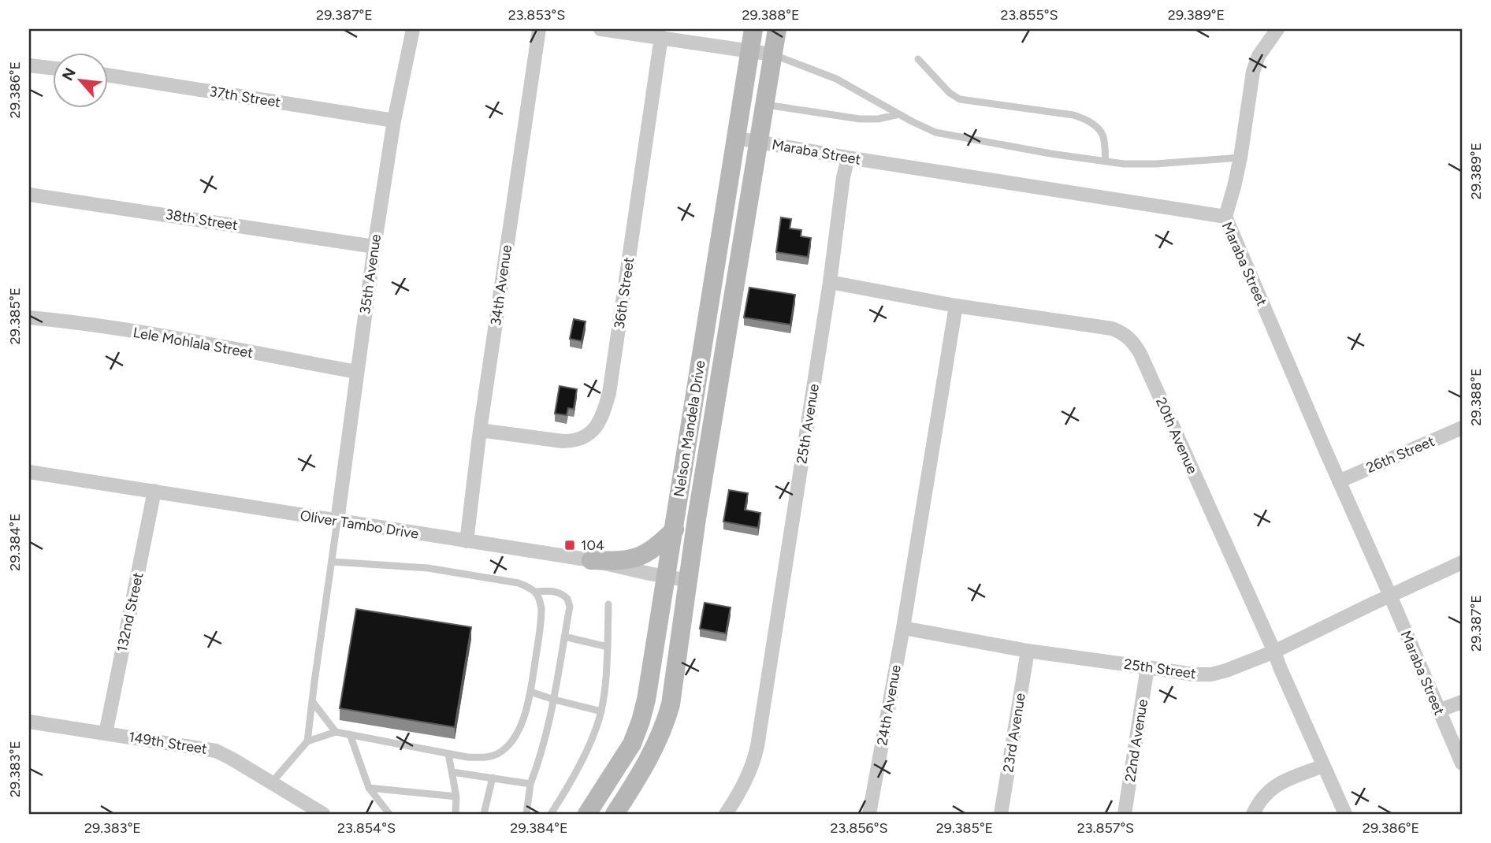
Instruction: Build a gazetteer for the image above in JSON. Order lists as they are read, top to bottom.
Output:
{
  "streets": {
    "main road": ["Nelson Mandela Drive"],
    "street": [
      "37th Street",
      "Maraba Street",
      "38th Street",
      "35th Avenue",
      "34th Avenue",
      "36th Street",
      "Lele Mohlala Street",
      "25th Avenue",
      "20th Avenue",
      "26th Street",
      "Oliver Tambo Drive",
      "132nd Street",
      "25th Street",
      "24th Avenue",
      "23rd Avenue",
      "22nd Avenue",
      "149th Street"
    ]
  },
  "crossings": [
    ["37th Street", "35th Avenue"],
    ["Maraba Street", "25th Avenue"],
    ["Maraba Street", "Nelson Mandela Drive"],
    ["Maraba Street", "26th Street"],
    ["Maraba Street", "25th Street"],
    ["38th Street", "35th Avenue"],
    ["35th Avenue", "Lele Mohlala Street"],
    ["35th Avenue", "Oliver Tambo Drive"],
    ["34th Avenue", "36th Street"],
    ["34th Avenue", "Oliver Tambo Drive"],
    ["25th Avenue", "20th Avenue"],
    ["Nelson Mandela Drive", "Oliver Tambo Drive"],
    ["20th Avenue", "25th Street"],
    ["20th Avenue", "24th Avenue"],
    ["Oliver Tambo Drive", "132nd Street"],
    ["132nd Street", "149th Street"],
    ["25th Street", "24th Avenue"],
    ["25th Street", "23rd Avenue"],
    ["25th Street", "22nd Avenue"]
  ],
  "places": {
    "transit": ["104"]
  },
  "north": "top left",
  "coordinates": [
    "29.387°E",
    "23.853°S",
    "29.388°E",
    "23.855°S",
    "29.389°E",
    "29.386°E",
    "29.385°E",
    "29.384°E",
    "29.383°E",
    "23.854°S",
    "23.856°S",
    "23.857°S"
  ]
}
